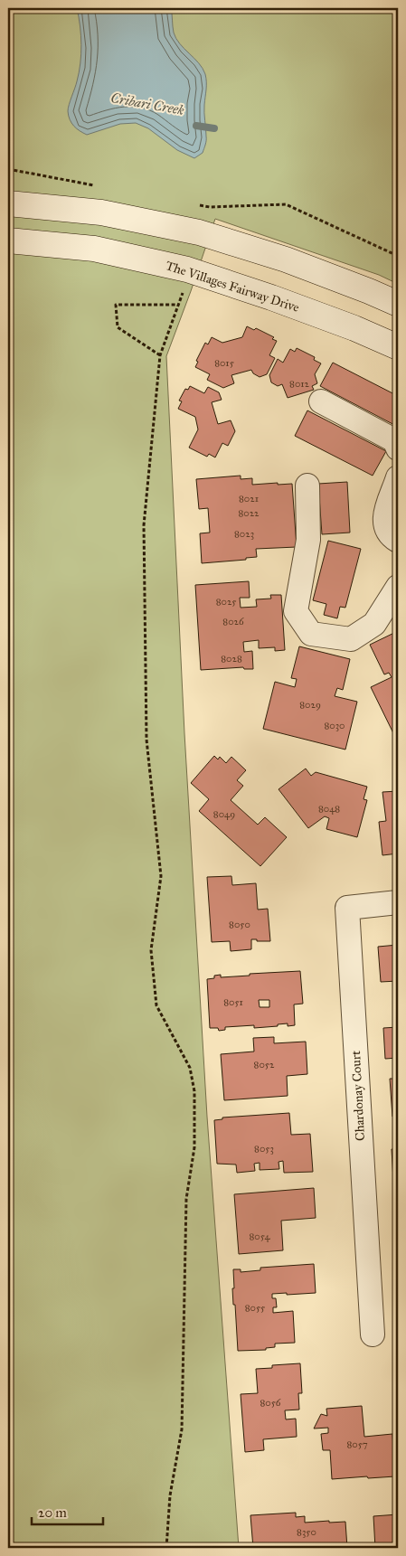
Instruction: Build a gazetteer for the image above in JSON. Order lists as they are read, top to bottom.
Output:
{
  "streets": {
    "street": ["The Villages Fairway Drive", "Chardonay Court"]
  },
  "water": ["Cribari Creek"],
  "house_numbers": [
    "8015",
    "8012",
    "8021",
    "8022",
    "8023",
    "8025",
    "8026",
    "8028",
    "8029",
    "8030",
    "8048",
    "8049",
    "8050",
    "8051",
    "8052",
    "8053",
    "8054",
    "8055",
    "8056",
    "8057",
    "8350"
  ],
  "scale_bar": "20 m"
}
